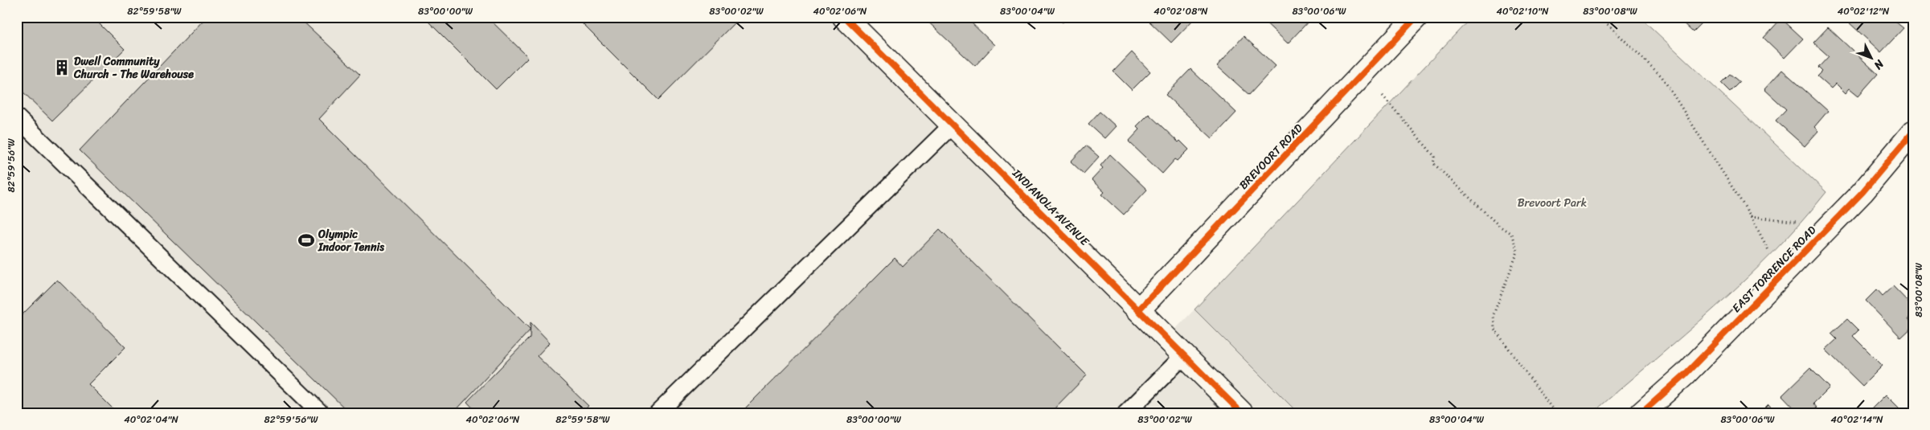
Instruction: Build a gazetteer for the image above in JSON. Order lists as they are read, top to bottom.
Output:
{
  "streets": {
    "street": ["BREVOORT ROAD", "INDIANOLA AVENUE", "EAST TORRENCE ROAD"]
  },
  "crossings": [
    ["BREVOORT ROAD", "INDIANOLA AVENUE"]
  ],
  "parks": ["Brevoort Park"],
  "places": {
    "building": ["Dwell Community Church - The Warehouse"],
    "sports": ["Olympic Indoor Tennis"]
  },
  "north": "bottom right",
  "coordinates": [
    "82°59'58\"W",
    "83°00'00\"W",
    "83°00'02\"W",
    "40°02'06\"N",
    "83°00'04\"W",
    "40°02'08\"N",
    "83°00'06\"W",
    "40°02'10\"N",
    "83°00'08\"W",
    "40°02'12\"N",
    "82°59'56\"W",
    "40°02'04\"N",
    "40°02'14\"N"
  ]
}
